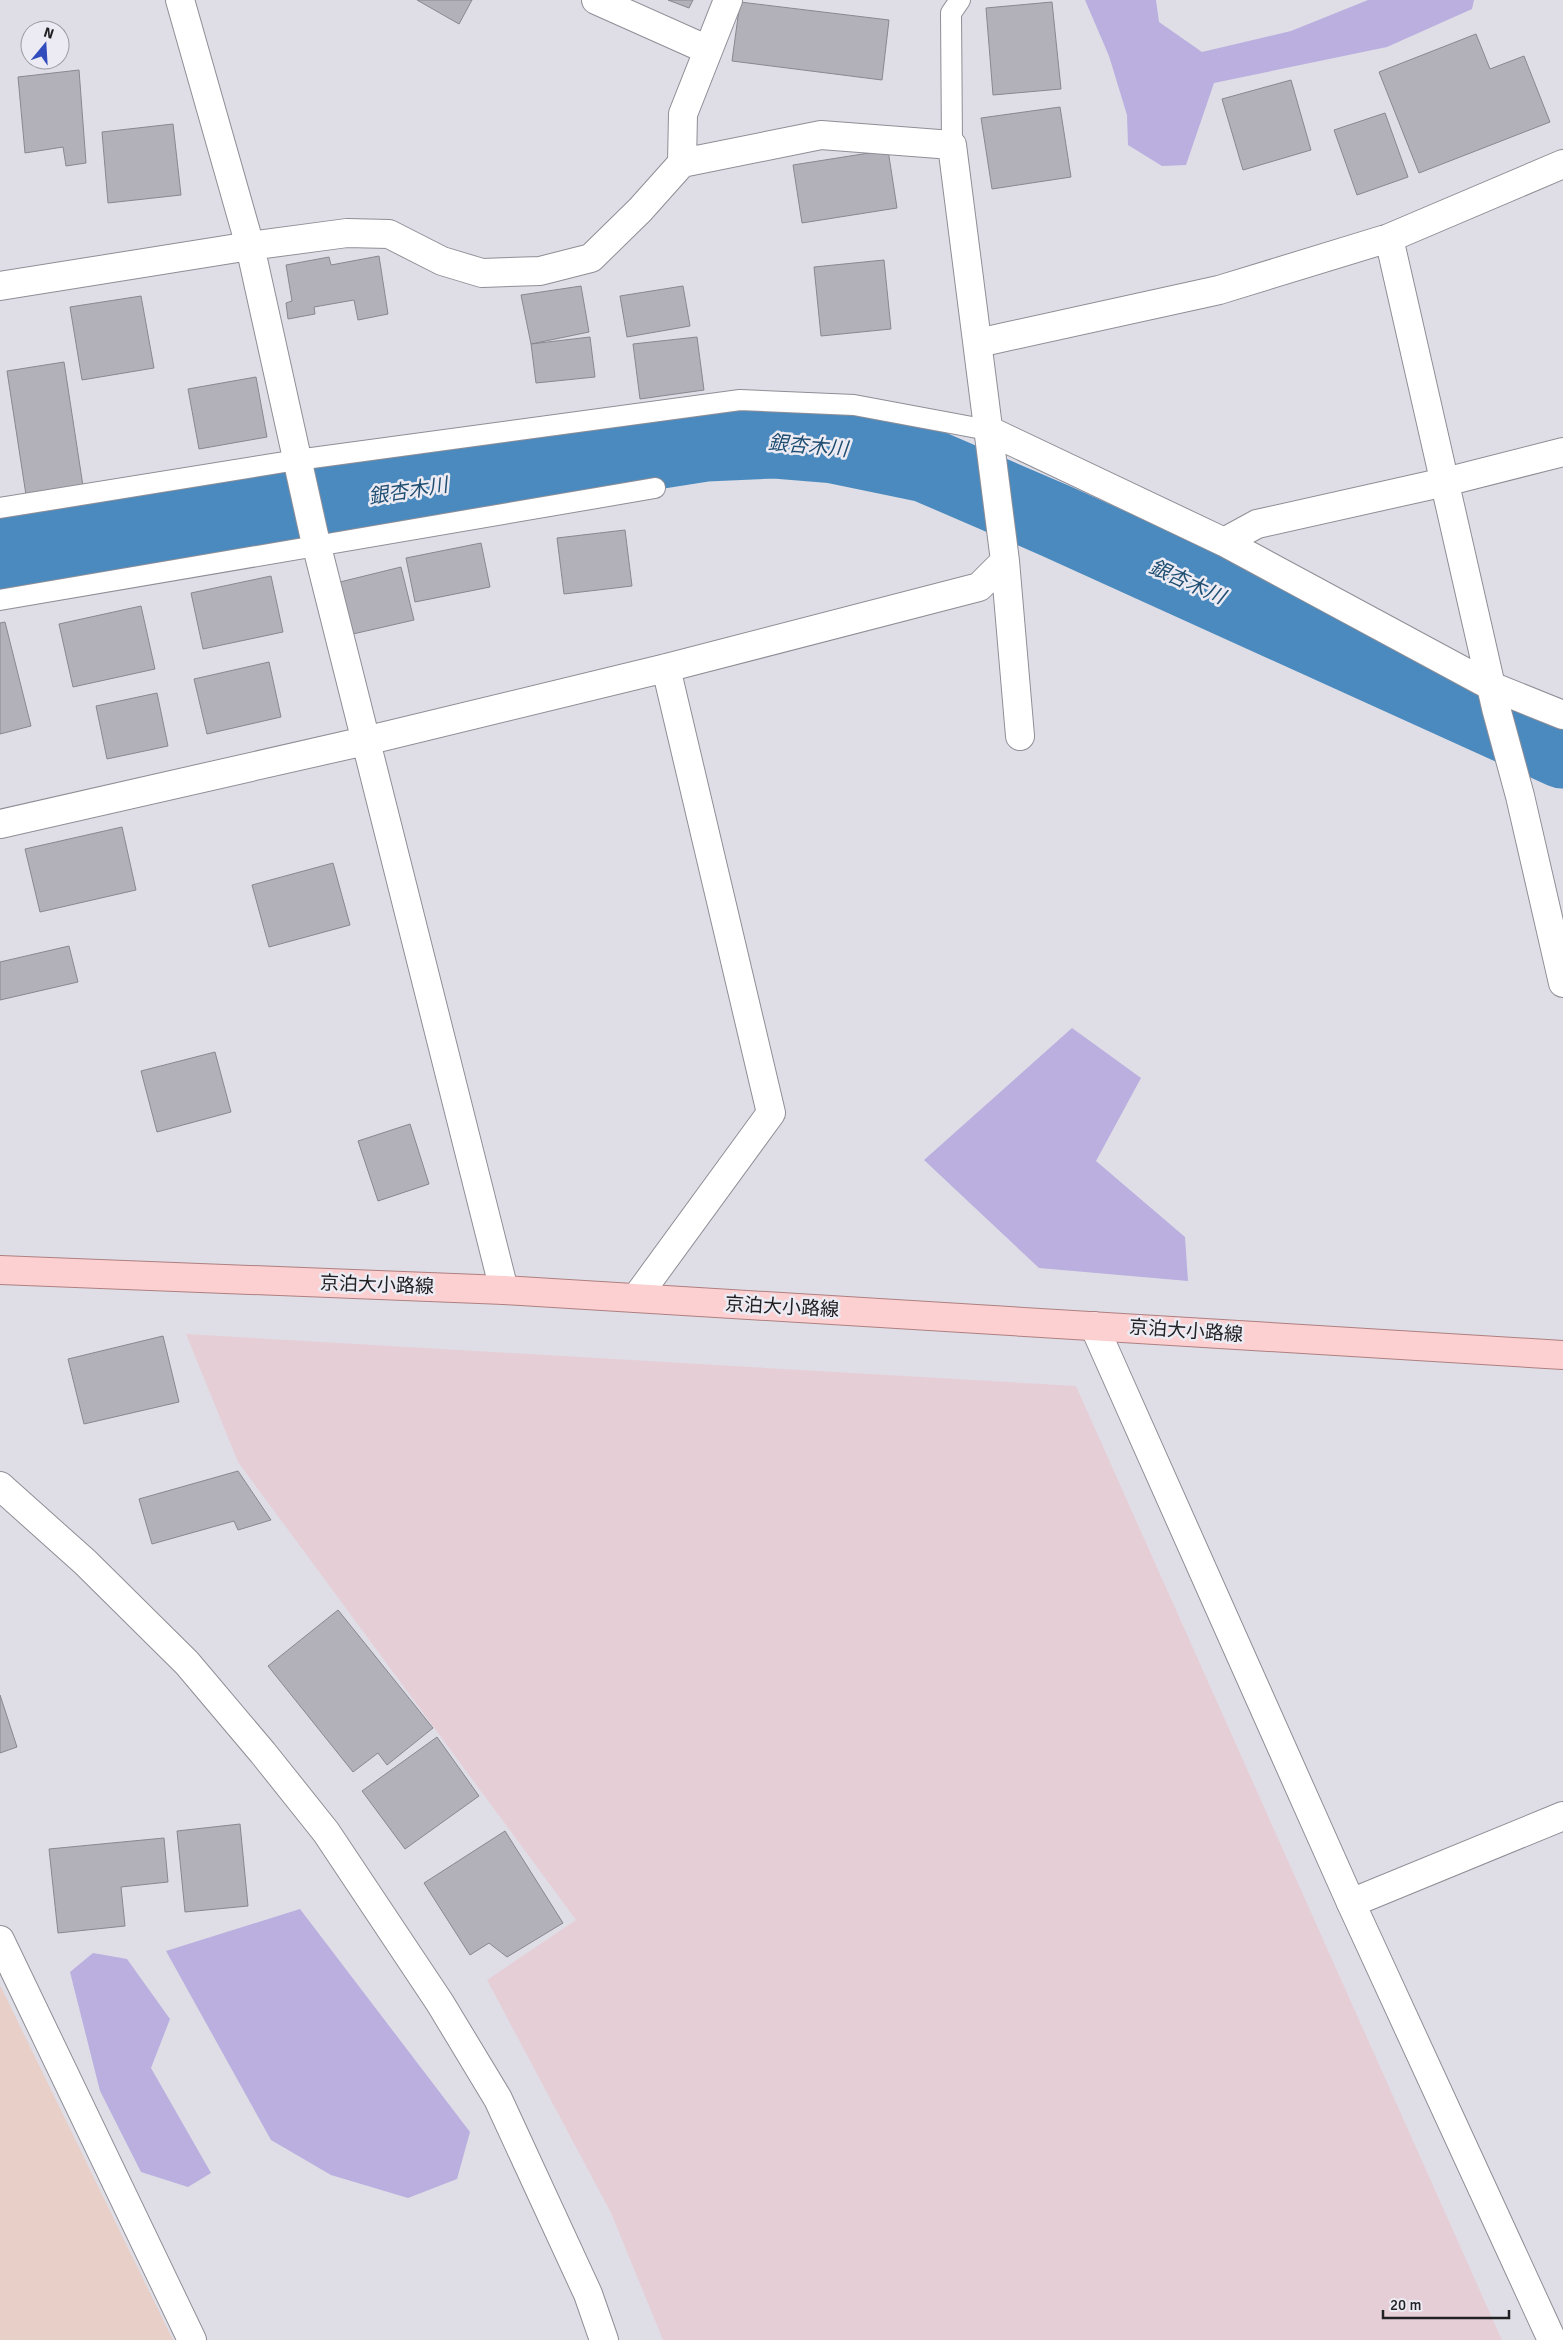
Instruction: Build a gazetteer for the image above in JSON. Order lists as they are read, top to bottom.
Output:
{
  "streets": {
    "main road": ["京泊大小路線"]
  },
  "water": ["銀杏木川"],
  "scale_bar": "20 m",
  "north": "top"
}
